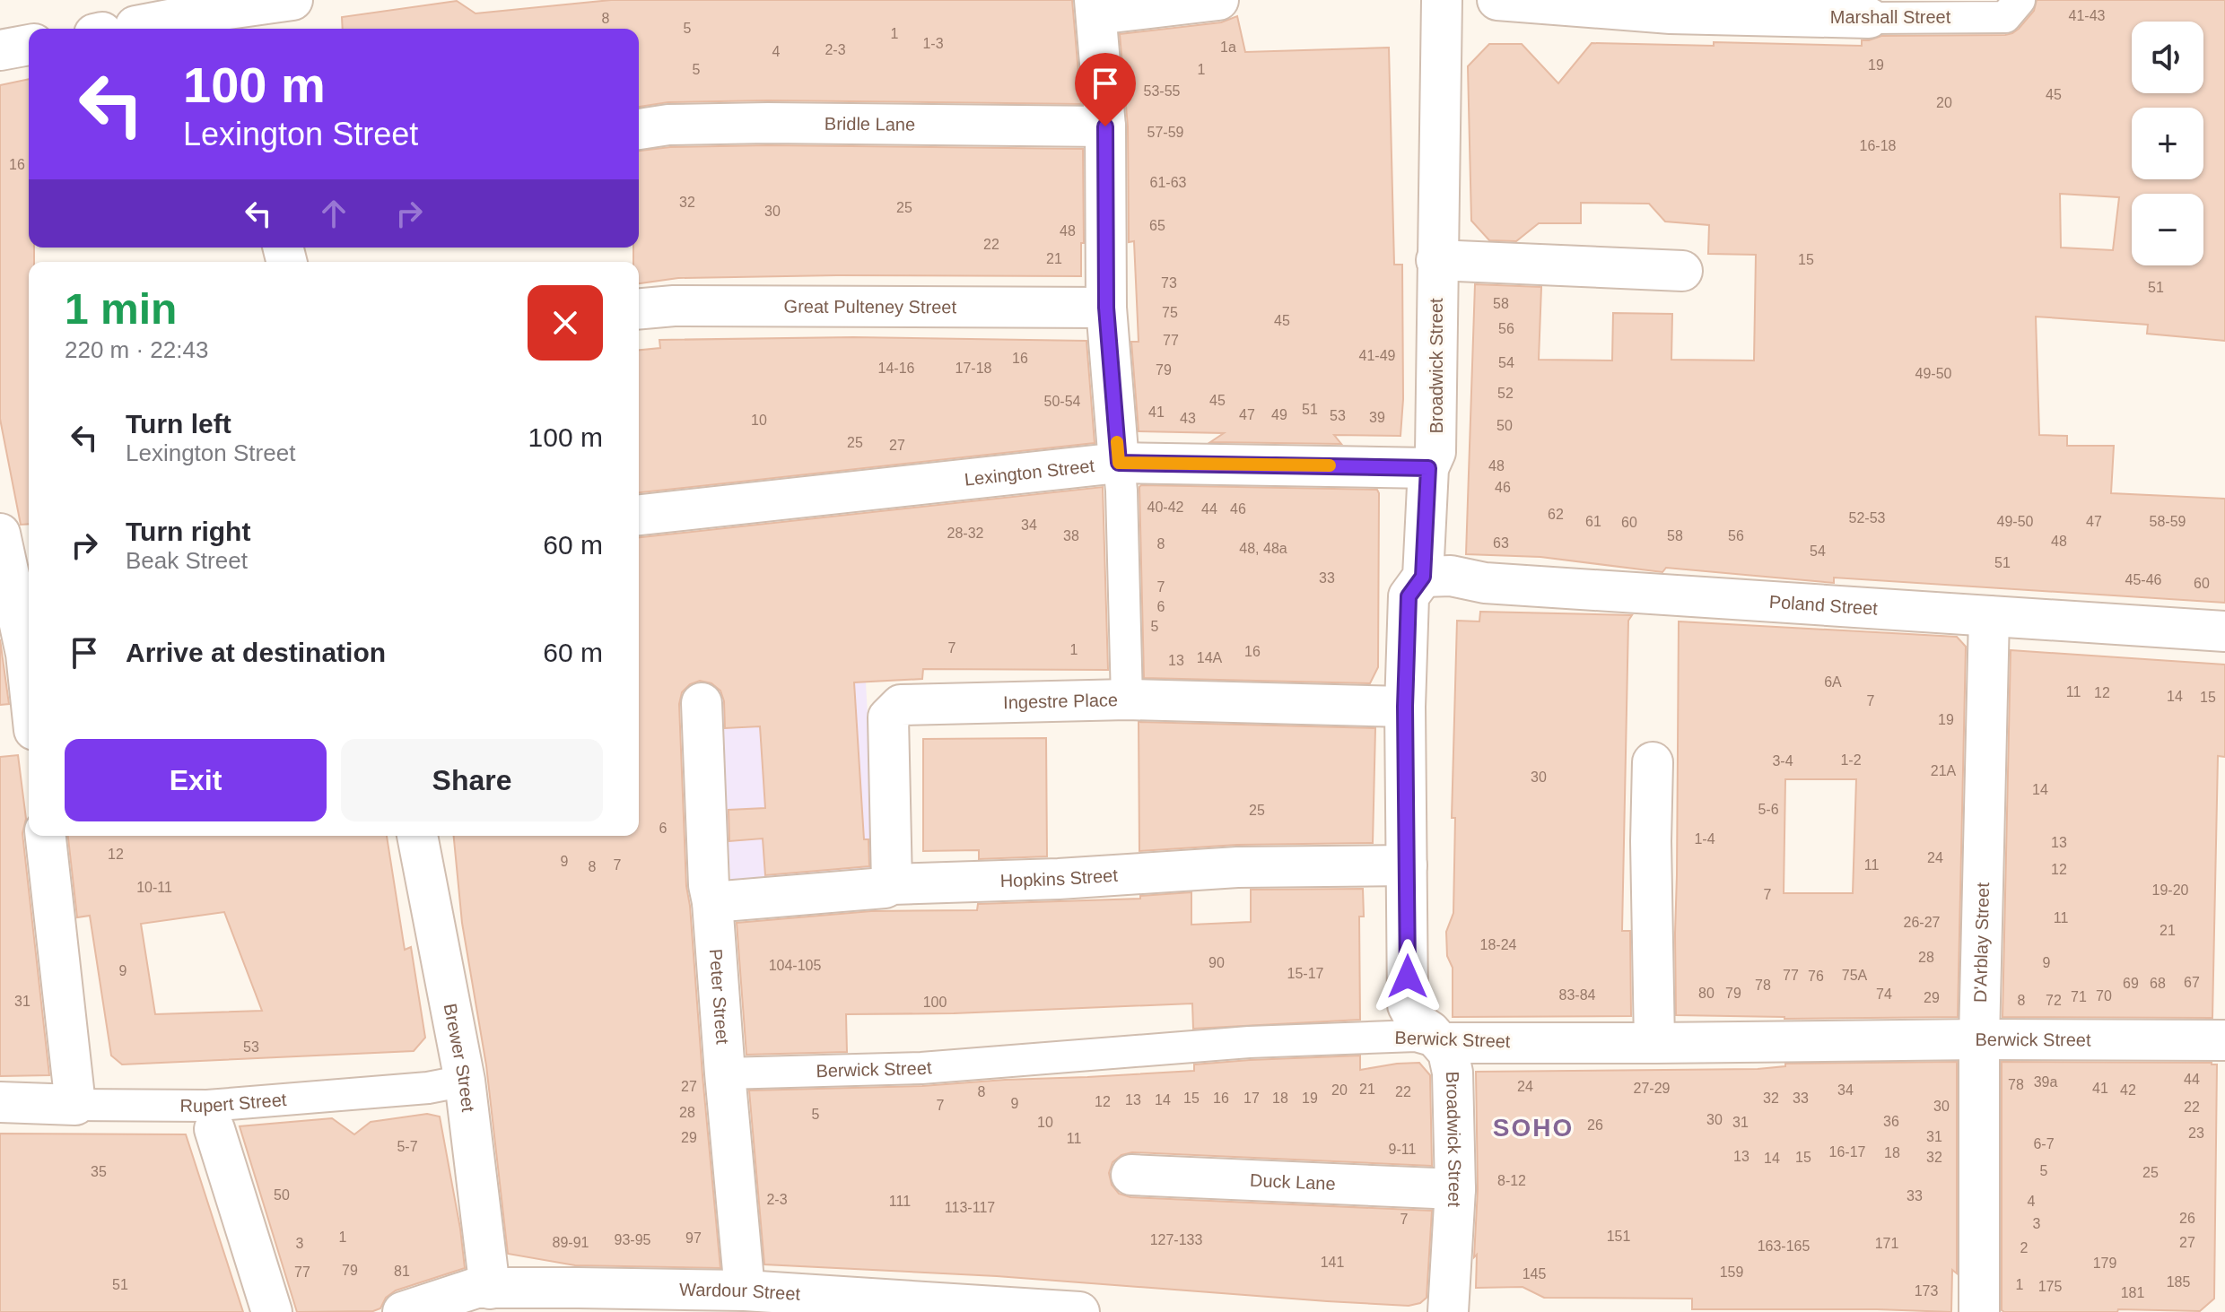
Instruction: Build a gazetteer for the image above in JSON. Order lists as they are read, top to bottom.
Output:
{
  "streets": {
    "street": [
      "Marshall Street",
      "Bridle Lane",
      "Great Pulteney Street",
      "Broadwick Street",
      "Lexington Street",
      "Poland Street",
      "Ingestre Place",
      "Hopkins Street",
      "D'Arblay Street",
      "Peter Street",
      "Berwick Street",
      "Brewer Street",
      "Rupert Street",
      "Duck Lane",
      "Wardour Street"
    ]
  },
  "crossings": [
    ["Broadwick Street", "Lexington Street"],
    ["Broadwick Street", "Poland Street"],
    ["Broadwick Street", "Ingestre Place"],
    ["Broadwick Street", "Hopkins Street"],
    ["Broadwick Street", "Berwick Street"],
    ["Broadwick Street", "Duck Lane"],
    ["Poland Street", "D'Arblay Street"],
    ["Ingestre Place", "Hopkins Street"],
    ["Hopkins Street", "Peter Street"],
    ["D'Arblay Street", "Berwick Street"],
    ["Peter Street", "Berwick Street"],
    ["Peter Street", "Wardour Street"],
    ["Brewer Street", "Rupert Street"],
    ["Brewer Street", "Wardour Street"]
  ],
  "districts": ["SOHO"],
  "house_numbers": [
    "41-43",
    "8",
    "5",
    "1",
    "1-3",
    "1a",
    "2-3",
    "4",
    "19",
    "5",
    "1",
    "53-55",
    "45",
    "20",
    "57-59",
    "16-18",
    "16",
    "61-63",
    "32",
    "25",
    "30",
    "65",
    "48",
    "22",
    "21",
    "15",
    "73",
    "51",
    "58",
    "75",
    "45",
    "56",
    "77",
    "41-49",
    "16",
    "54",
    "14-16",
    "17-18",
    "79",
    "49-50",
    "52",
    "45",
    "50-54",
    "51",
    "41",
    "47",
    "49",
    "53",
    "39",
    "43",
    "10",
    "50",
    "25",
    "27",
    "48",
    "46",
    "40-42",
    "44",
    "46",
    "62",
    "52-53",
    "61",
    "49-50",
    "47",
    "58-59",
    "60",
    "34",
    "28-32",
    "38",
    "58",
    "56",
    "48",
    "63",
    "8",
    "48, 48a",
    "54",
    "51",
    "33",
    "45-46",
    "60",
    "7",
    "6",
    "5",
    "7",
    "1",
    "16",
    "14A",
    "13",
    "6A",
    "11",
    "12",
    "14",
    "15",
    "7",
    "19",
    "1-2",
    "3-4",
    "21A",
    "30",
    "14",
    "5-6",
    "25",
    "6",
    "1-4",
    "13",
    "12",
    "24",
    "9",
    "7",
    "11",
    "8",
    "12",
    "10-11",
    "19-20",
    "7",
    "11",
    "26-27",
    "21",
    "18-24",
    "28",
    "90",
    "9",
    "104-105",
    "9",
    "15-17",
    "77",
    "75A",
    "76",
    "67",
    "69",
    "68",
    "78",
    "80",
    "79",
    "74",
    "83-84",
    "70",
    "71",
    "29",
    "8",
    "72",
    "31",
    "100",
    "53",
    "44",
    "39a",
    "78",
    "27",
    "24",
    "27-29",
    "41",
    "21",
    "20",
    "34",
    "42",
    "8",
    "22",
    "15",
    "16",
    "17",
    "18",
    "19",
    "32",
    "33",
    "13",
    "14",
    "12",
    "9",
    "7",
    "30",
    "22",
    "28",
    "5",
    "30",
    "36",
    "10",
    "31",
    "26",
    "23",
    "31",
    "29",
    "11",
    "6-7",
    "5-7",
    "9-11",
    "16-17",
    "18",
    "13",
    "15",
    "32",
    "14",
    "5",
    "35",
    "25",
    "8-12",
    "50",
    "33",
    "2-3",
    "111",
    "4",
    "113-117",
    "26",
    "7",
    "3",
    "151",
    "1",
    "97",
    "93-95",
    "127-133",
    "89-91",
    "27",
    "3",
    "171",
    "163-165",
    "2",
    "141",
    "179",
    "79",
    "81",
    "77",
    "159",
    "145",
    "185",
    "51",
    "1",
    "175",
    "173",
    "181"
  ],
  "page": {
    "map_buttons": ["+", "−"],
    "turn": ["100 m", "Lexington Street"],
    "heading": ["1 min", "220 m · 22:43"],
    "list": [
      {
        "name": "Turn left",
        "note": "Lexington Street",
        "value": "100 m"
      },
      {
        "name": "Turn right",
        "note": "Beak Street",
        "value": "60 m"
      },
      {
        "name": "Arrive at destination",
        "value": "60 m"
      }
    ],
    "buttons": ["Exit", "Share"]
  }
}
